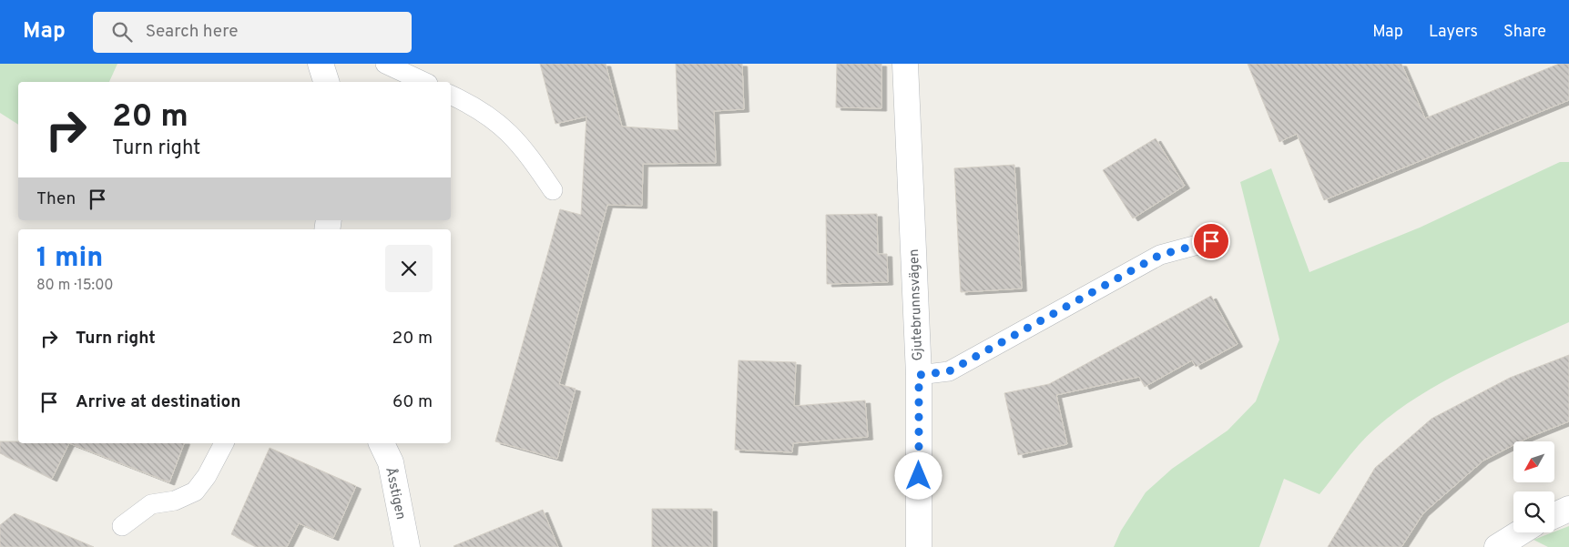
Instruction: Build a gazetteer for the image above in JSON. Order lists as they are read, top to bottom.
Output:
{
  "streets": {
    "street": ["Gjutebrunnsvägen", "Åsstigen"]
  },
  "north": "bottom left",
  "page": {
    "header": "Map",
    "search": "Search here",
    "nav": ["Map", "Layers", "Share"],
    "turn": ["20 m", "Turn right"],
    "then": "Then",
    "heading": ["1 min", "80 m · 15:00"],
    "list": [
      {
        "name": "Turn right",
        "value": "20 m"
      },
      {
        "name": "Arrive at destination",
        "value": "60 m"
      }
    ]
  }
}
